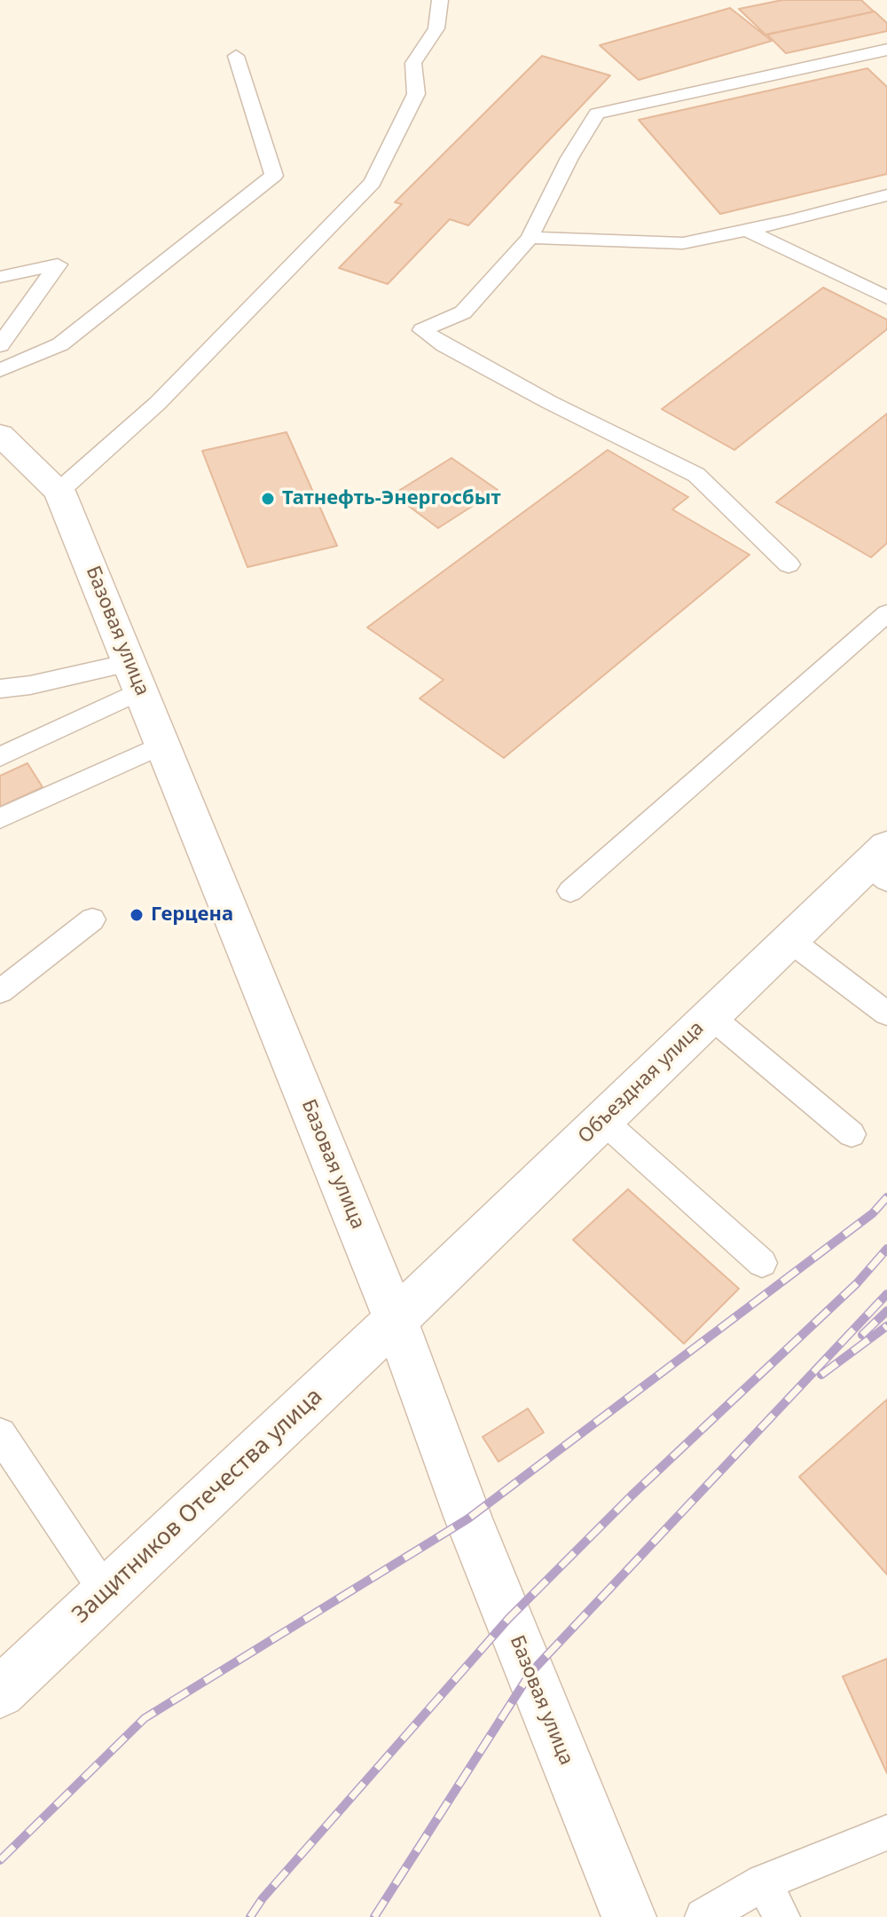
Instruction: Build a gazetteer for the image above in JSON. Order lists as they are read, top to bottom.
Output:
{
  "streets": {
    "street": ["Базовая улица", "Объездная улица", "Защитников Отечества улица"]
  },
  "crossings": [
    ["Базовая улица", "Объездная улица"],
    ["Базовая улица", "Защитников Отечества улица"],
    ["Объездная улица", "Защитников Отечества улица"]
  ],
  "places": ["Татнефть-Энергосбыт", "Герцена"]
}
